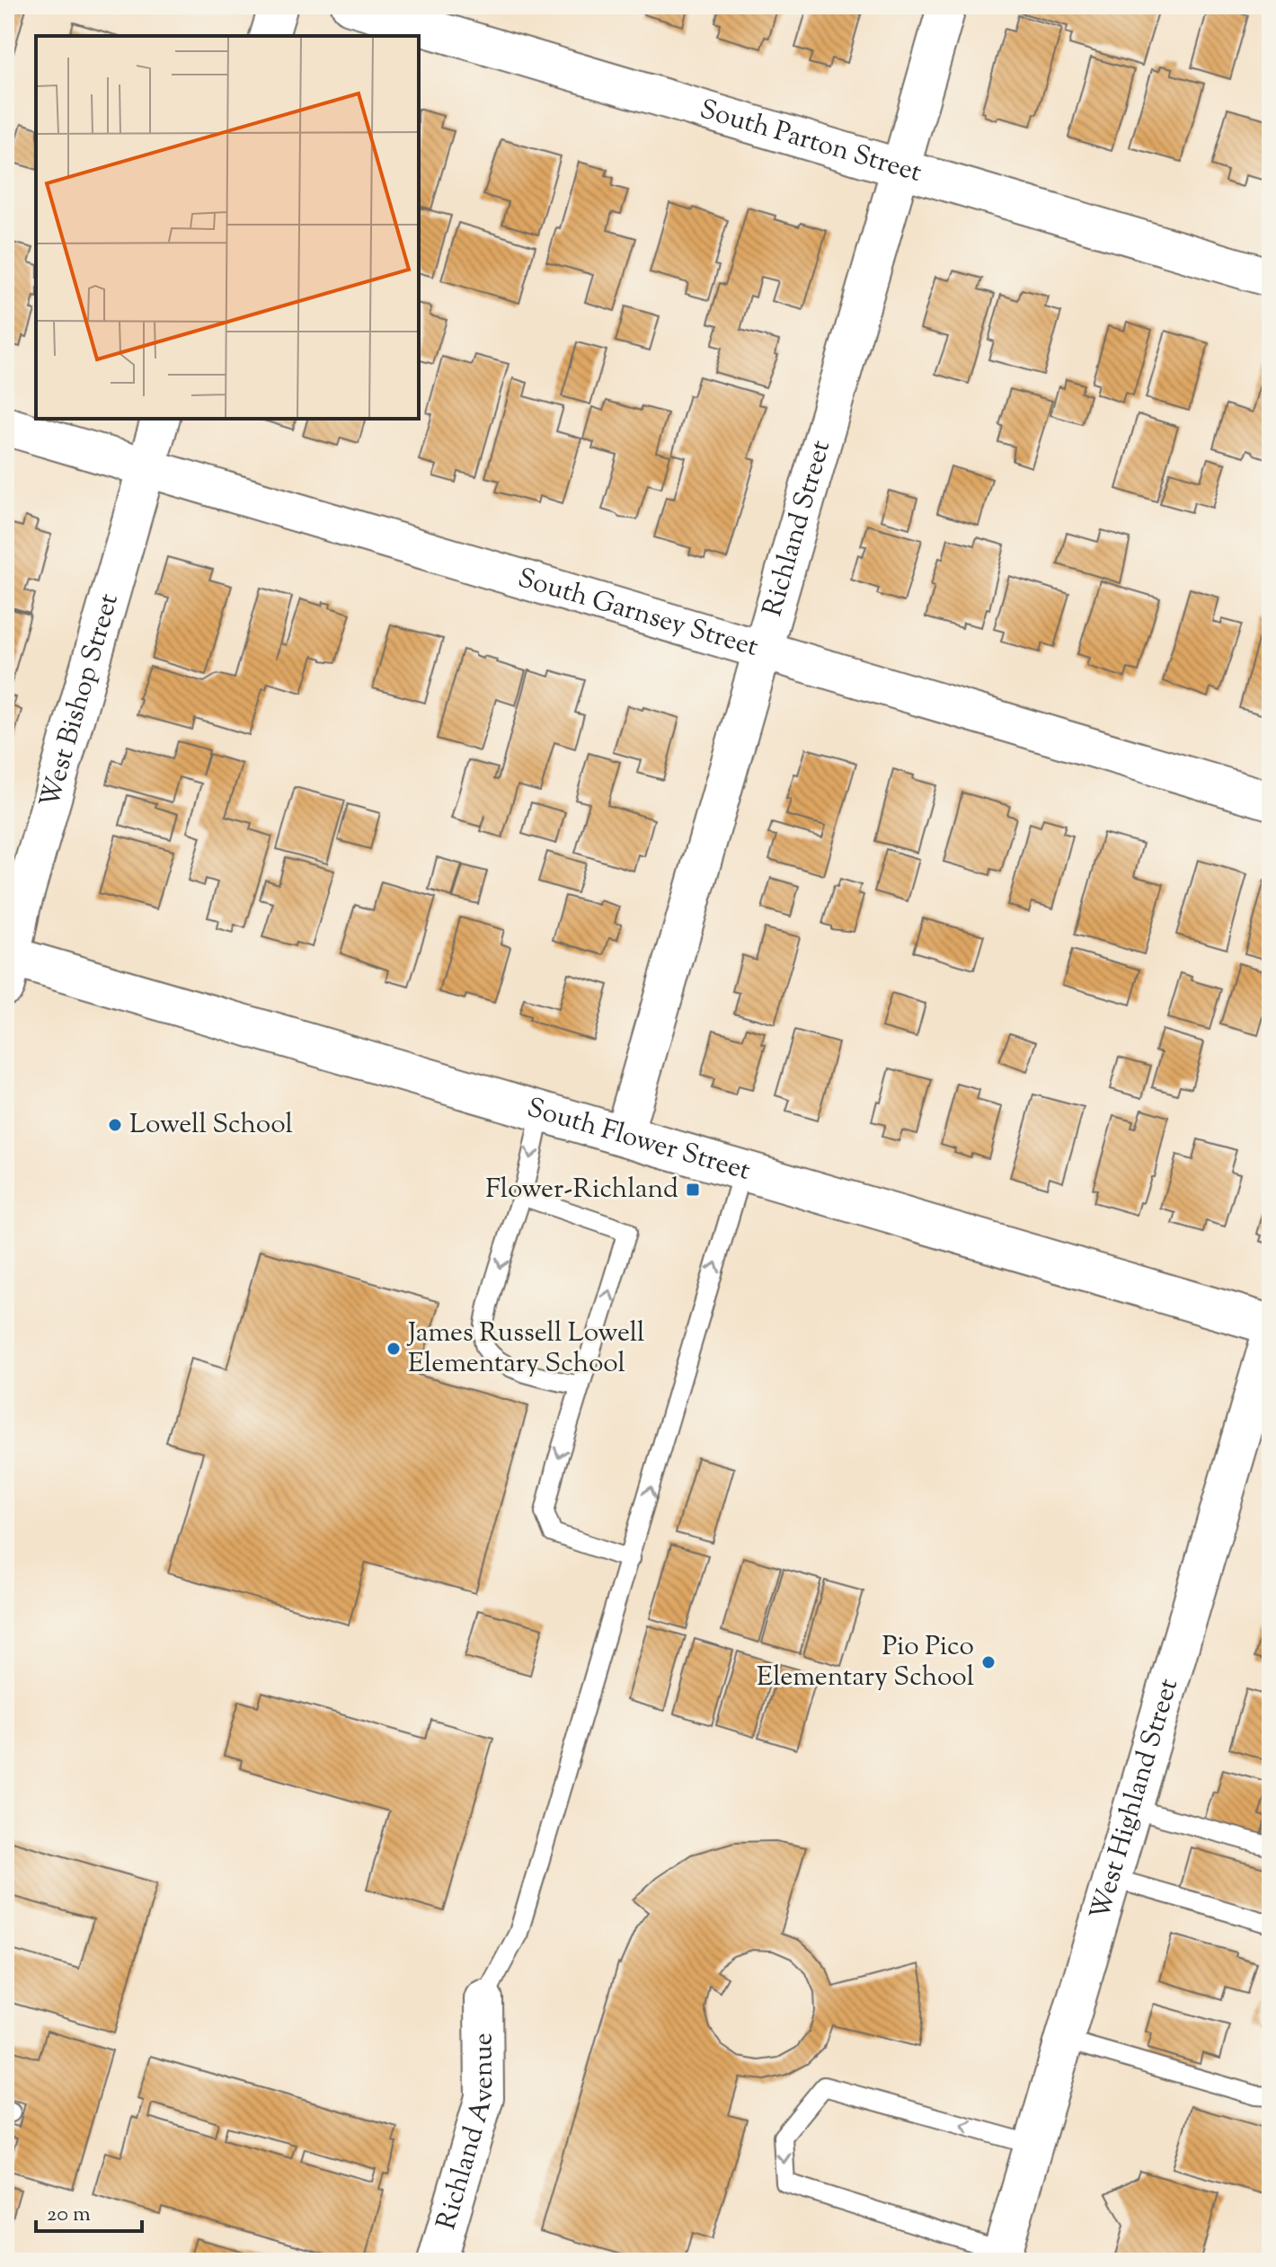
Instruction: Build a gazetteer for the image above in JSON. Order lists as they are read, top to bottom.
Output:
{
  "streets": {
    "street": [
      "South Parton Street",
      "Richland Street",
      "South Garnsey Street",
      "West Bishop Street",
      "South Flower Street",
      "West Highland Street",
      "Richland Avenue"
    ]
  },
  "crossings": [
    ["South Parton Street", "Richland Street"],
    ["Richland Street", "South Garnsey Street"],
    ["Richland Street", "South Flower Street"],
    ["South Garnsey Street", "West Bishop Street"],
    ["West Bishop Street", "South Flower Street"]
  ],
  "places": {
    "other": ["Lowell School", "James Russell Lowell Elementary School", "Pio Pico Elementary School"],
    "transit": ["Flower-Richland"]
  },
  "scale_bar": "20 m"
}
